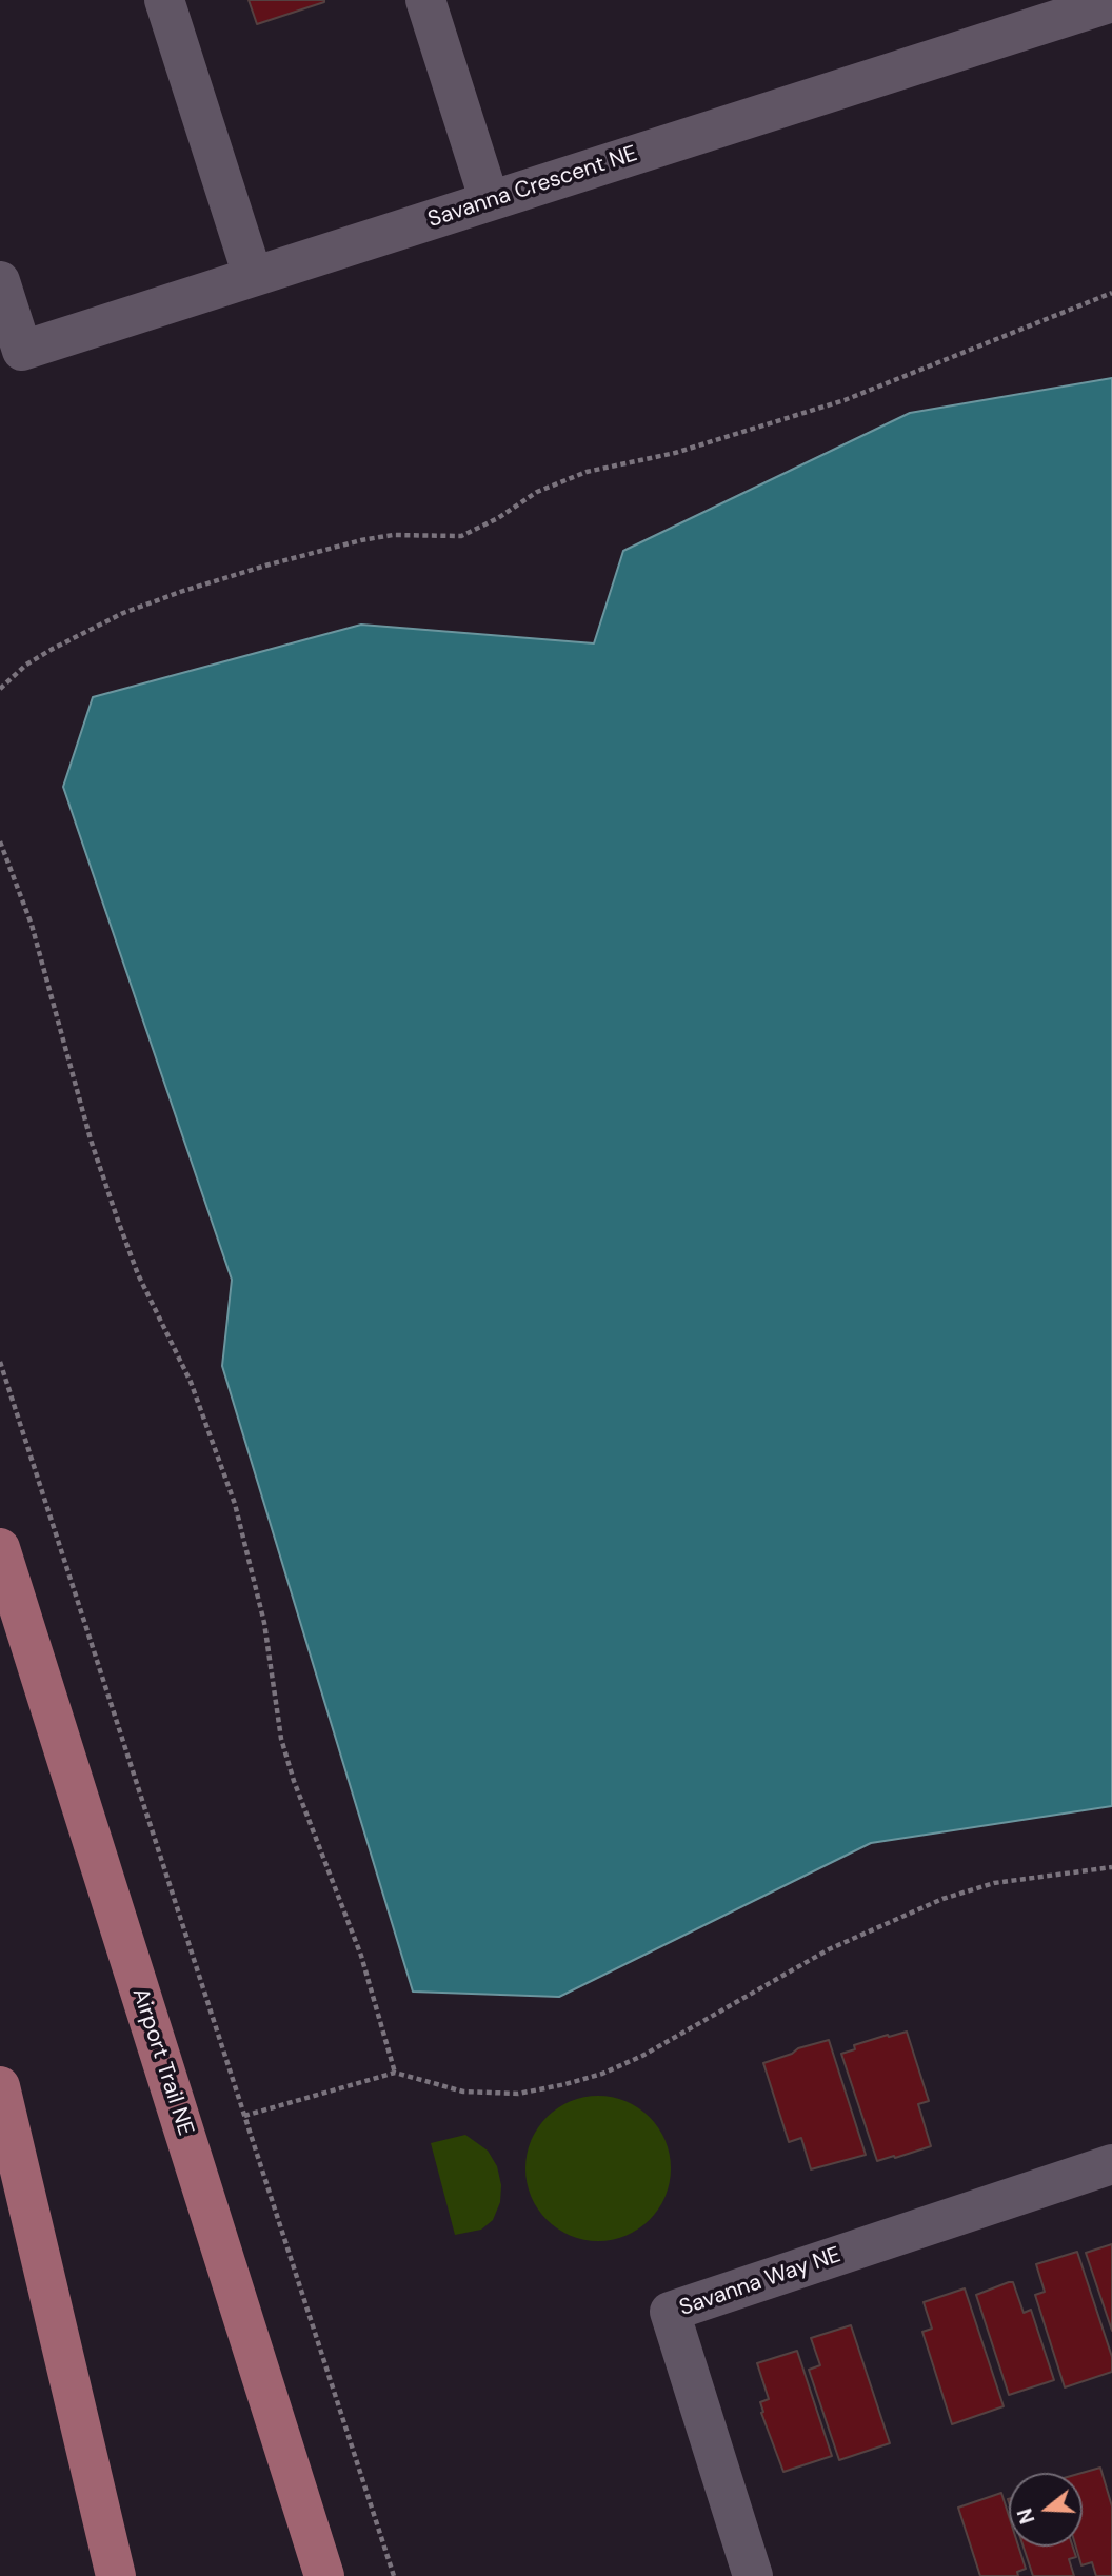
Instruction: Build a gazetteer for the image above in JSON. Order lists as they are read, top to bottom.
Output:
{
  "streets": {
    "main road": ["Airport Trail NE"],
    "street": ["Savanna Crescent NE", "Savanna Way NE"]
  },
  "north": "left"
}
